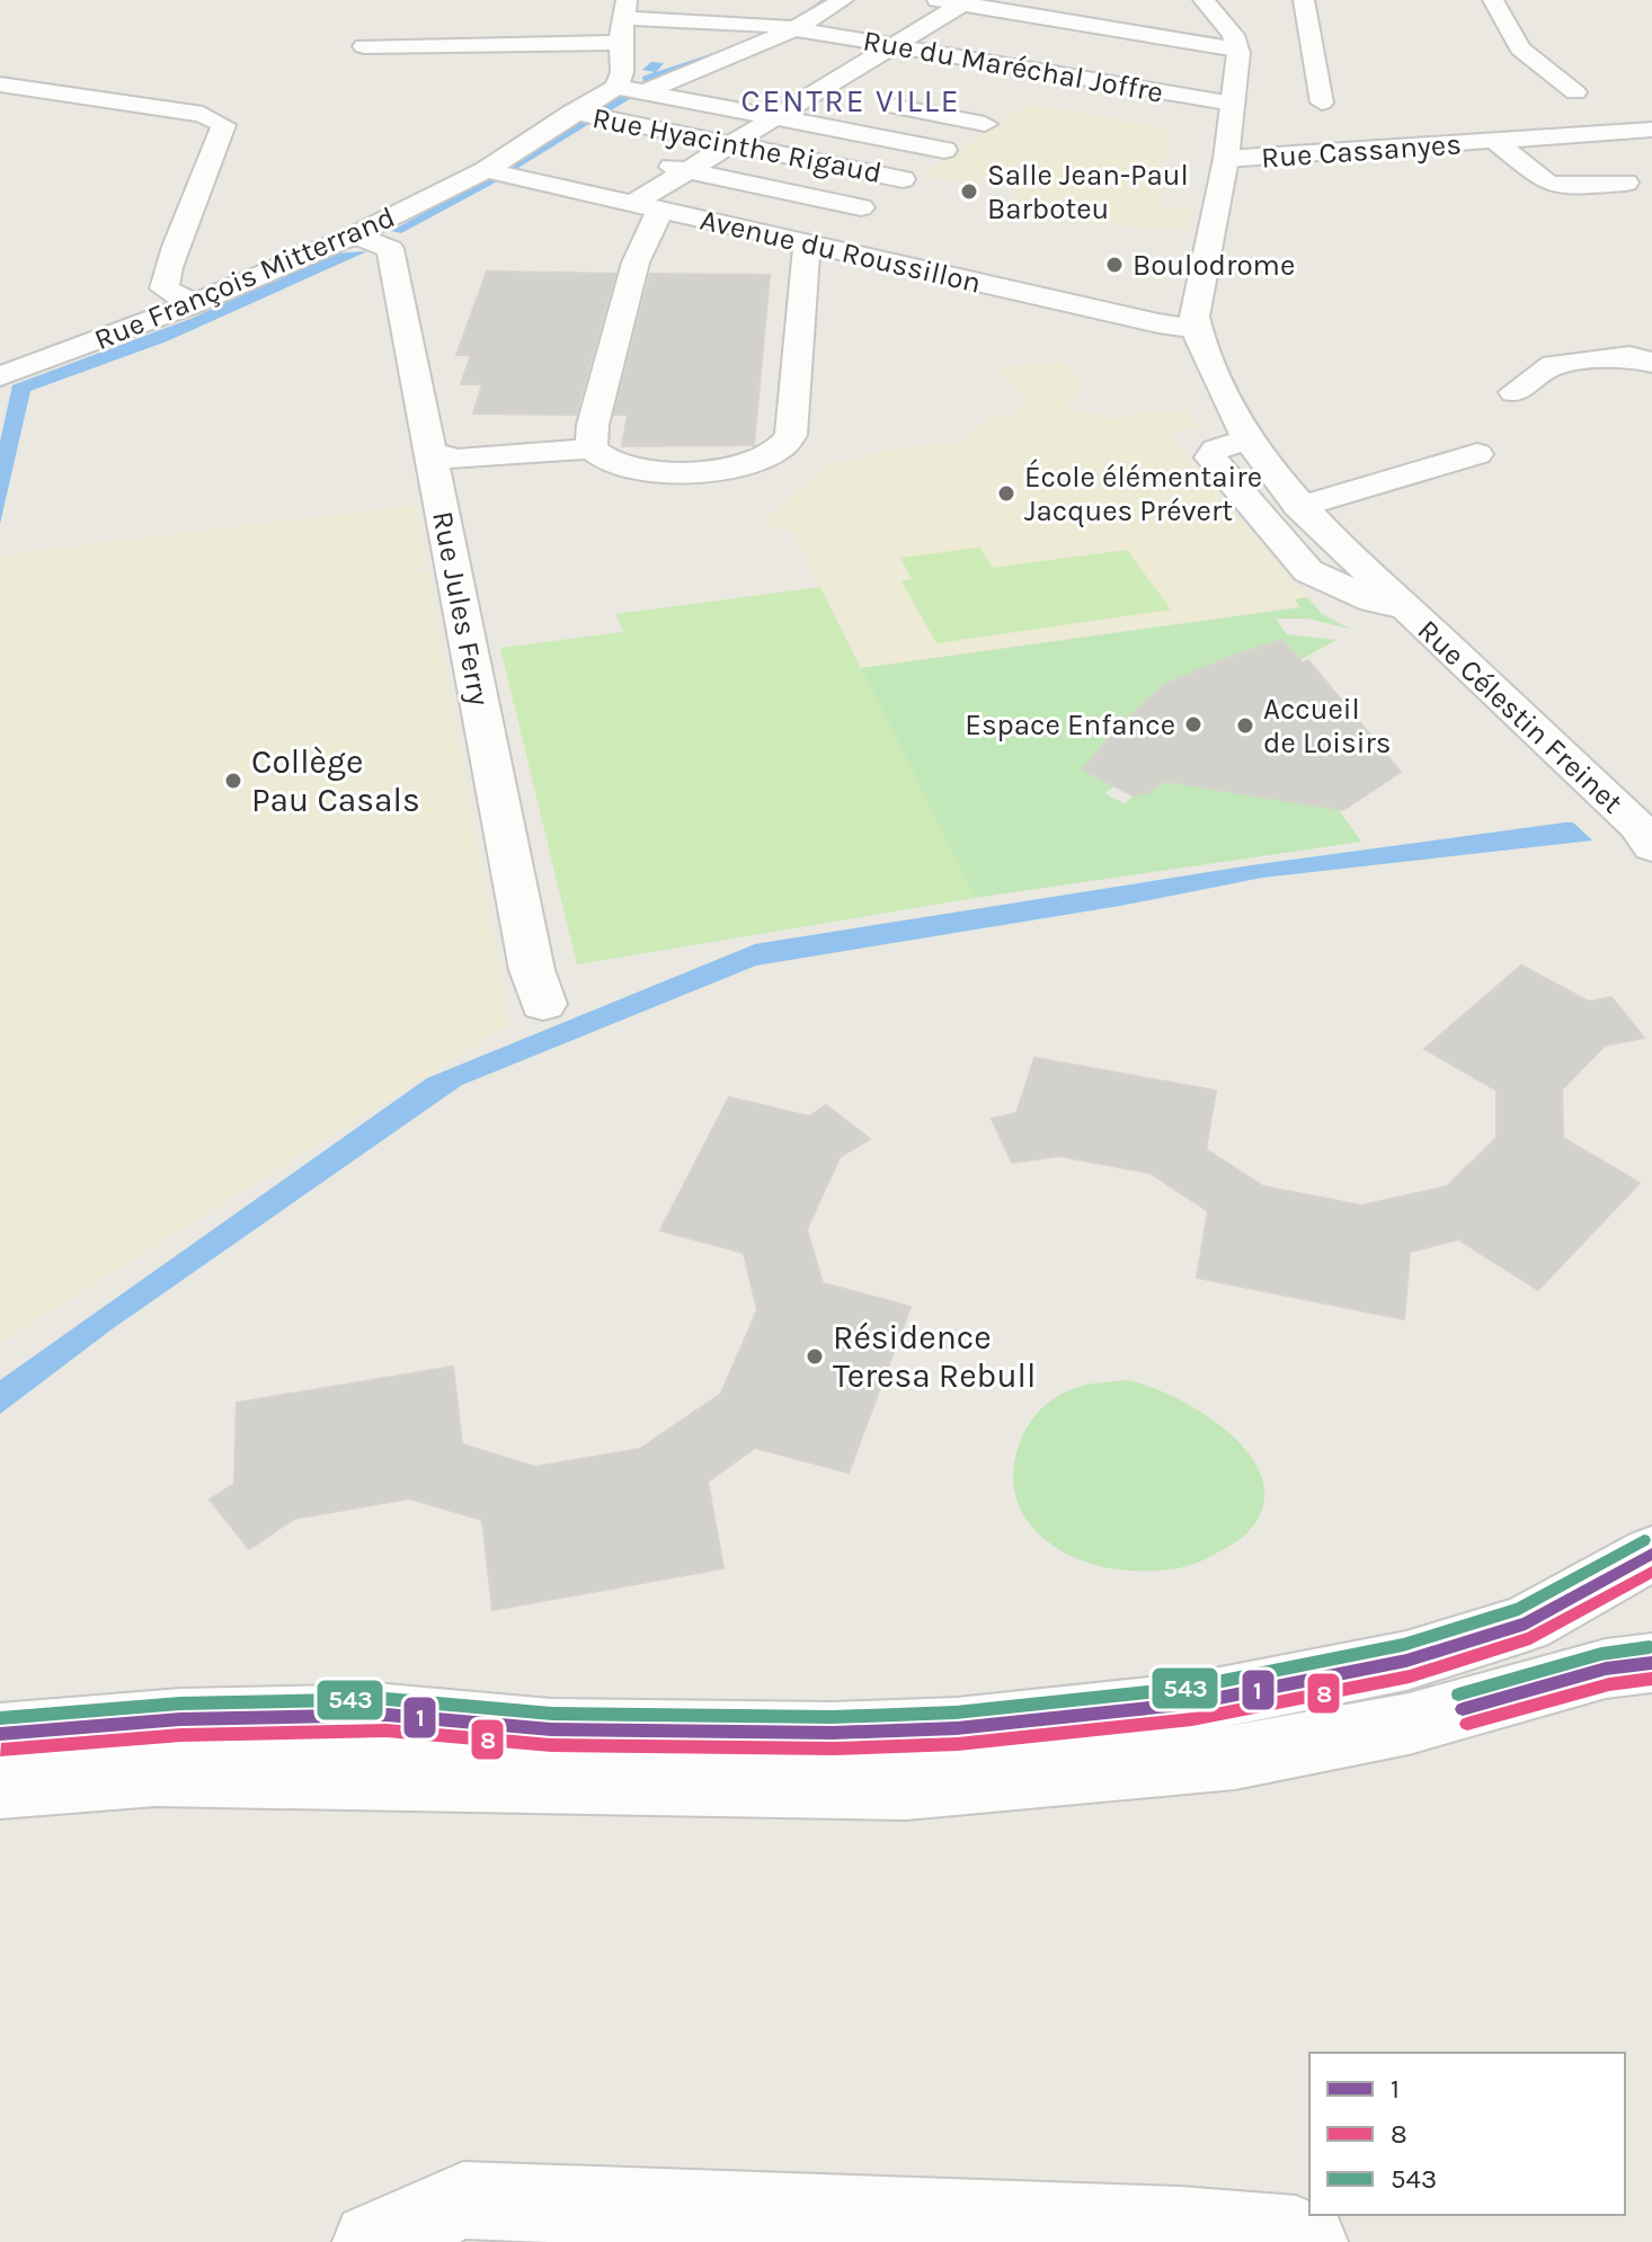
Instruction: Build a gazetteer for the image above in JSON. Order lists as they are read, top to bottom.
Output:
{
  "streets": {
    "street": [
      "Rue du Maréchal Joffre",
      "Rue Hyacinthe Rigaud",
      "Rue Cassanyes",
      "Avenue du Roussillon",
      "Rue François Mitterrand",
      "Rue Jules Ferry",
      "Rue Célestin Freinet"
    ]
  },
  "crossings": [
    ["Rue Hyacinthe Rigaud", "Rue François Mitterrand"],
    ["Avenue du Roussillon", "Rue François Mitterrand"],
    ["Avenue du Roussillon", "Rue Célestin Freinet"],
    ["Rue François Mitterrand", "Rue Jules Ferry"]
  ],
  "districts": ["CENTRE VILLE"],
  "places": [
    "Salle Jean-Paul Barboteu",
    "Boulodrome",
    "École élémentaire Jacques Prévert",
    "Espace Enfance",
    "Accueil de Loisirs",
    "Collège Pau Casals",
    "Résidence Teresa Rebull"
  ],
  "lines": ["transit line 543", "transit line 1", "transit line 8"],
  "legend": ["1", "8", "543"]
}
